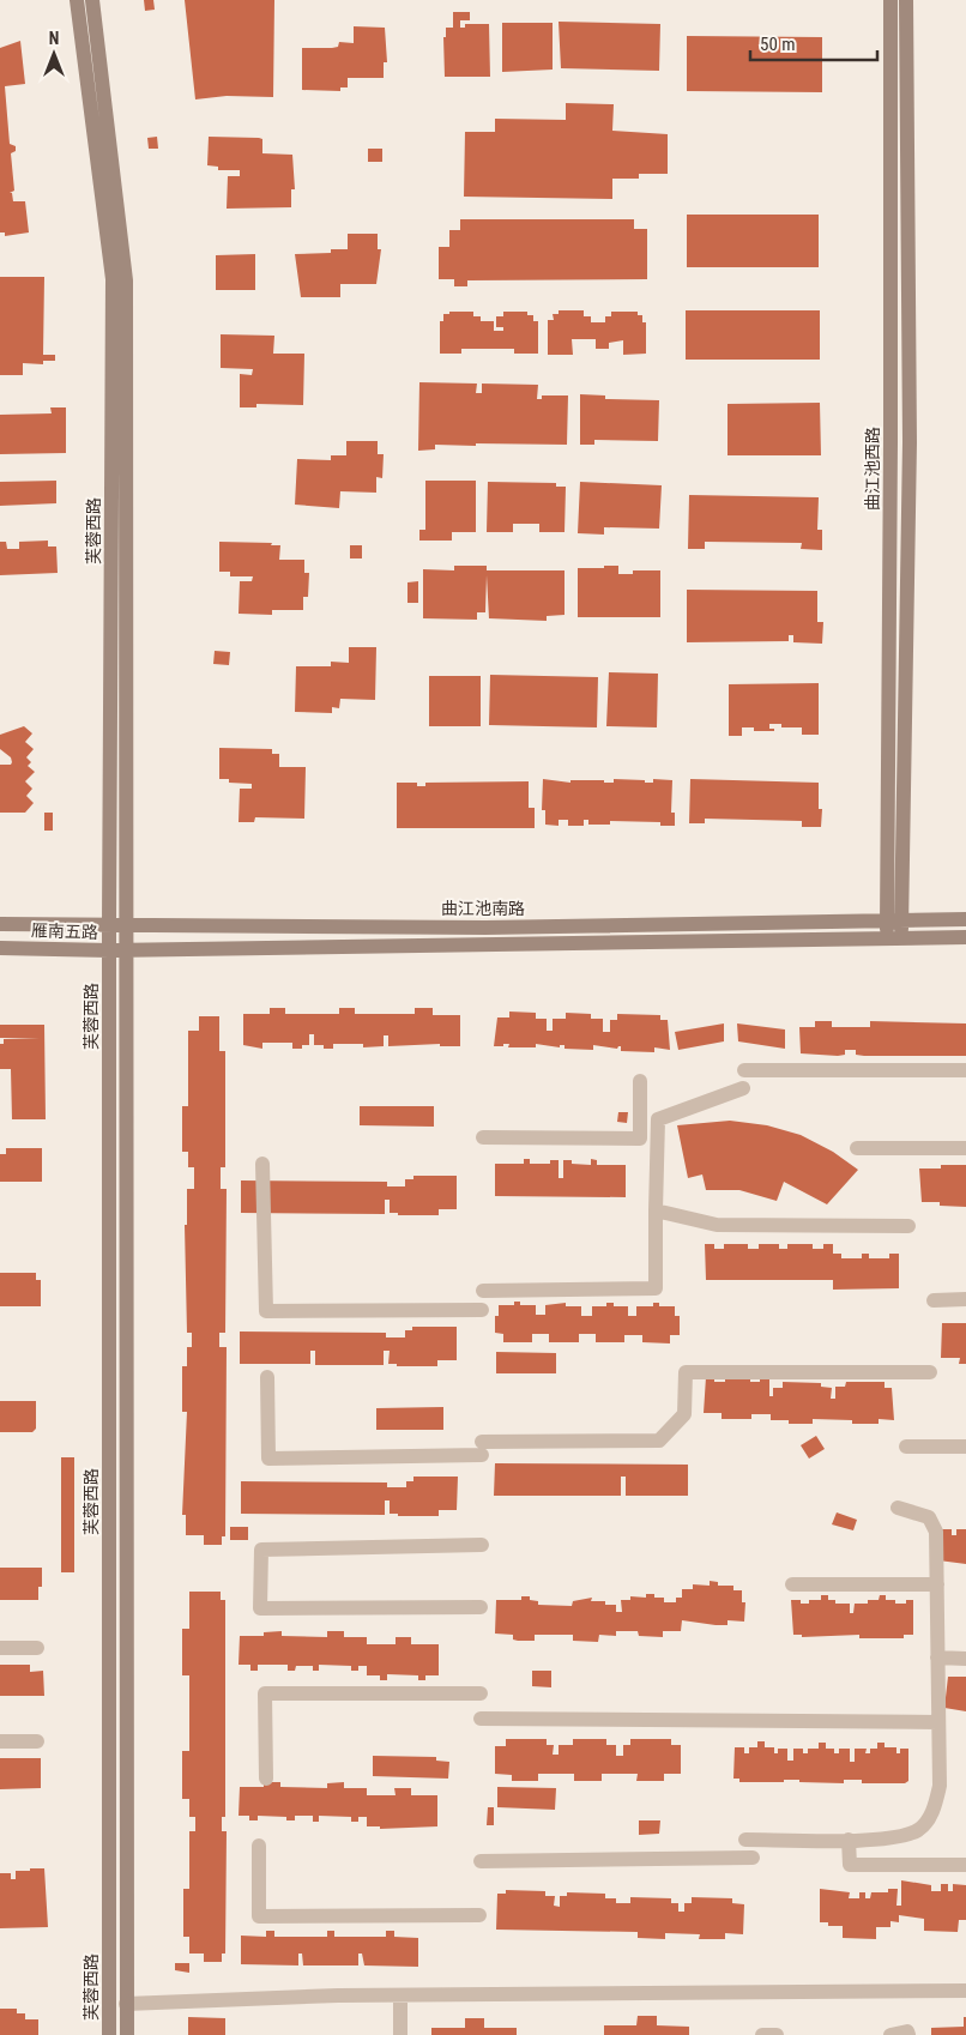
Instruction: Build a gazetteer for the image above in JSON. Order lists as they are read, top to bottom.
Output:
{
  "streets": {
    "main road": [
      "曲江池西路",
      "芙蓉西路",
      "曲江池南路",
      "雁南五路"
    ]
  },
  "crossings": [
    ["曲江池西路", "曲江池南路"],
    ["芙蓉西路", "曲江池南路"],
    ["芙蓉西路", "雁南五路"]
  ],
  "scale_bar": "50 m",
  "north": "top"
}
